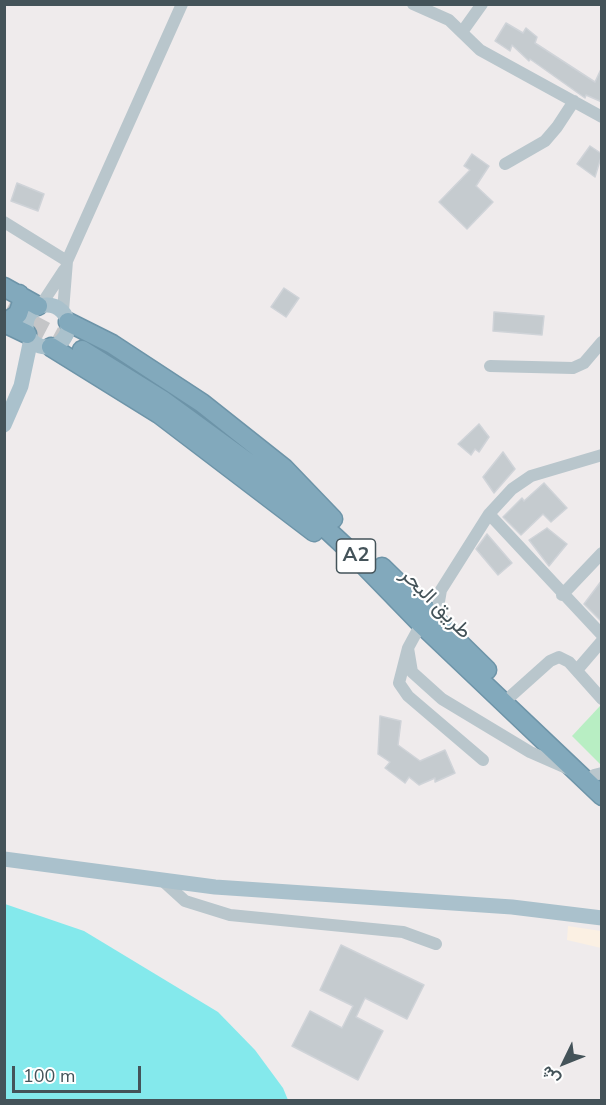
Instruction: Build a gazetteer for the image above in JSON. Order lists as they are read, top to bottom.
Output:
{
  "streets": {
    "highway": ["A2", "طريق البحر"]
  },
  "scale_bar": "100 m",
  "north": "bottom left"
}
